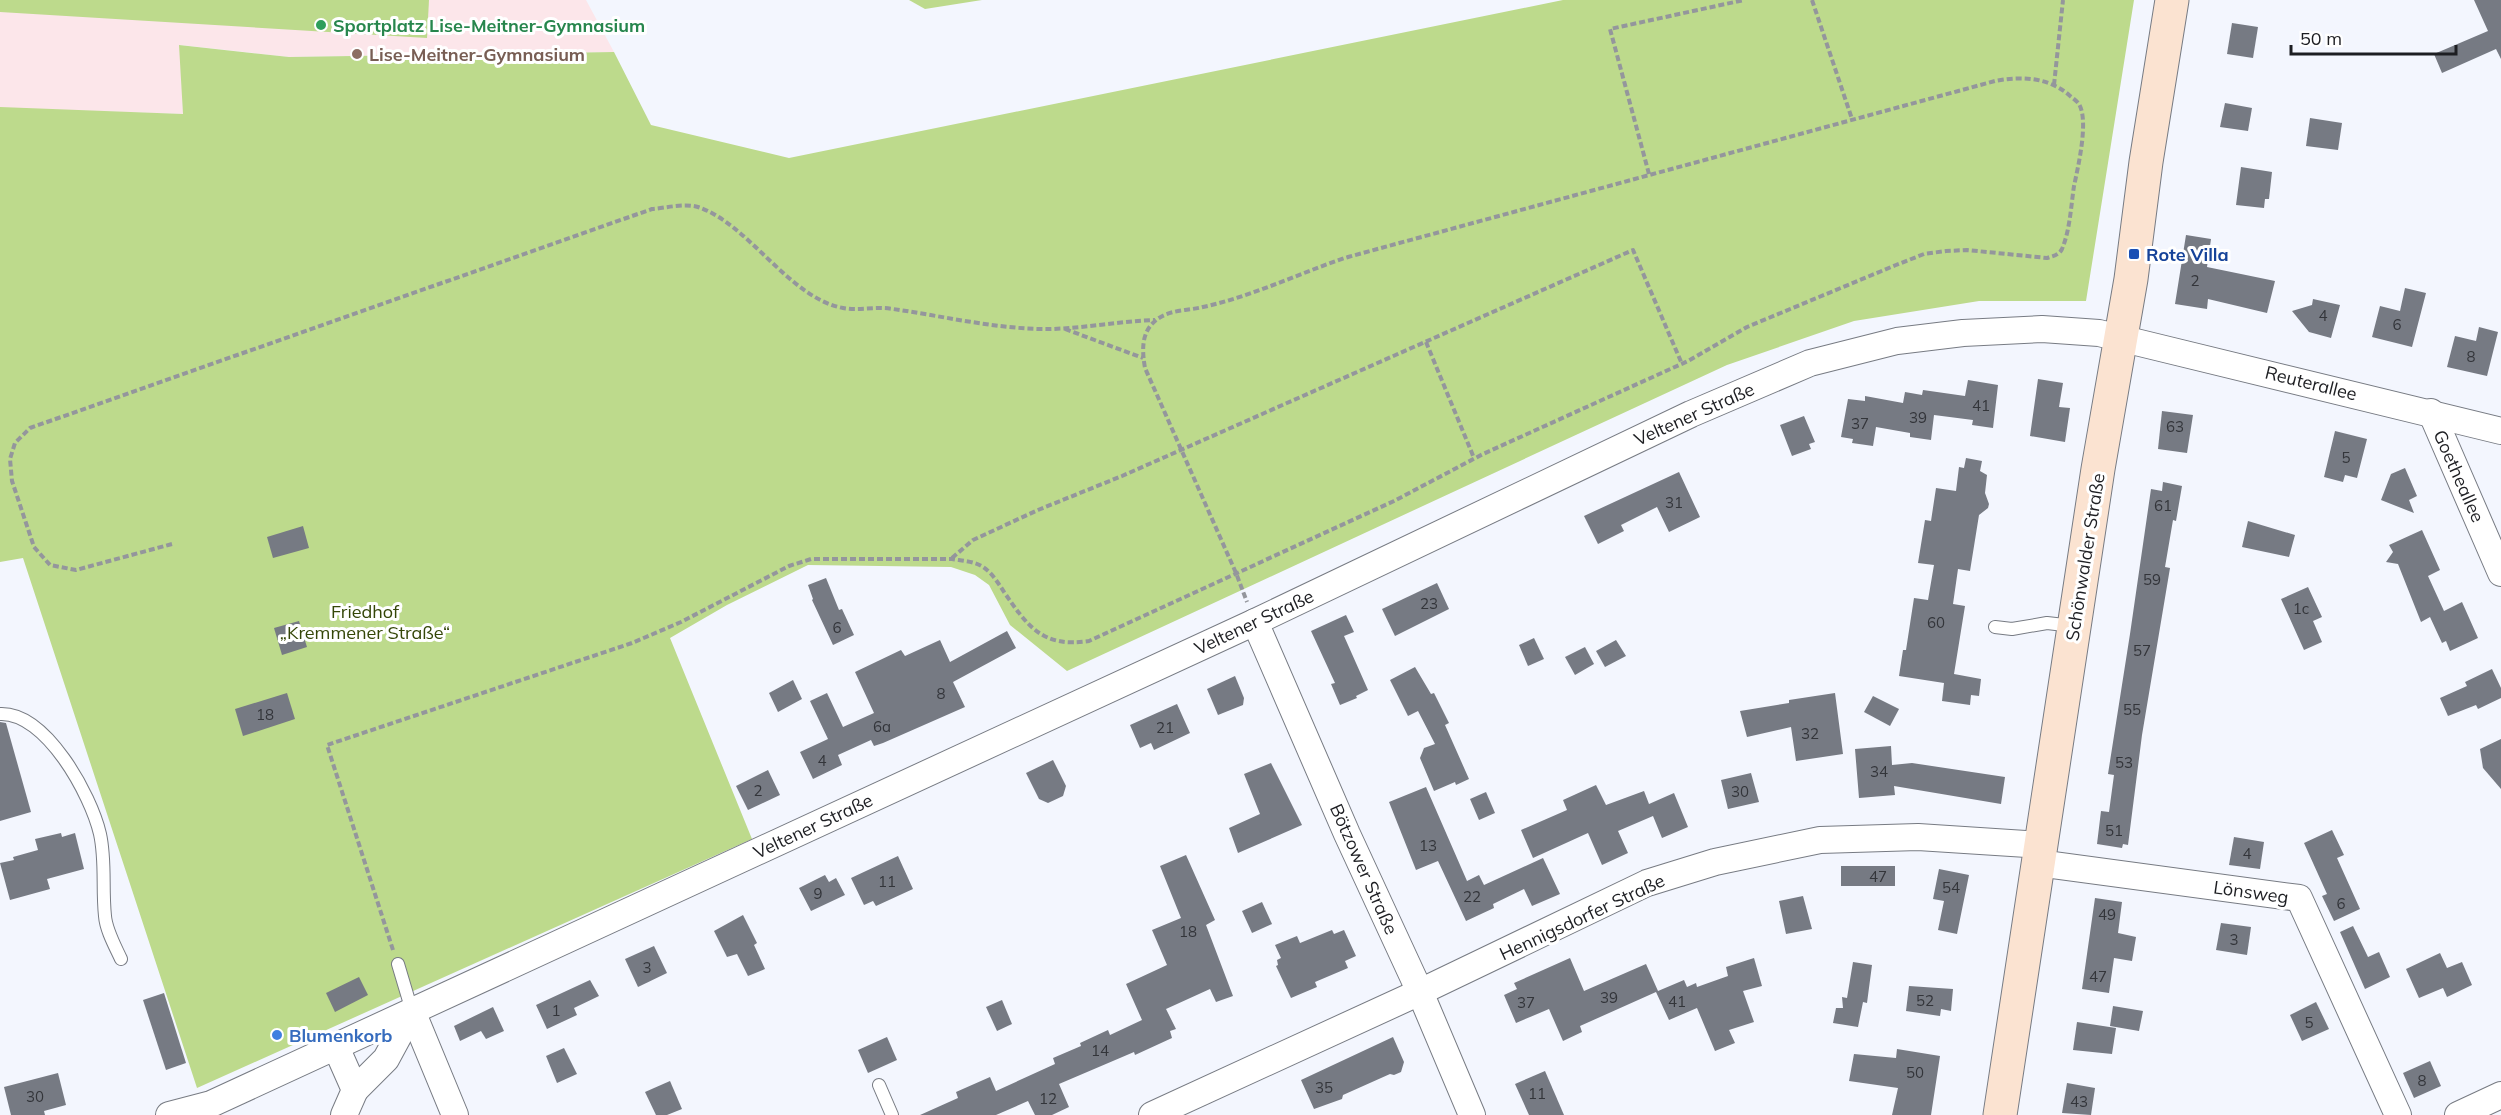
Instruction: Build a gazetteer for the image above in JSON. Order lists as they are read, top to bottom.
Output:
{
  "streets": {
    "main road": ["Schönwalder Straße"],
    "street": [
      "Reuterallee",
      "Veltener Straße",
      "Goetheallee",
      "Bötzower Straße",
      "Lönsweg",
      "Hennigsdorfer Straße"
    ]
  },
  "crossings": [
    ["Reuterallee", "Veltener Straße"],
    ["Reuterallee", "Goetheallee"],
    ["Reuterallee", "Schönwalder Straße"],
    ["Veltener Straße", "Schönwalder Straße"],
    ["Veltener Straße", "Bötzower Straße"],
    ["Schönwalder Straße", "Lönsweg"],
    ["Schönwalder Straße", "Hennigsdorfer Straße"],
    ["Bötzower Straße", "Hennigsdorfer Straße"],
    ["Lönsweg", "Hennigsdorfer Straße"]
  ],
  "parks": ["Friedhof „Kremmener Straße“"],
  "places": {
    "other": ["Sportplatz Lise-Meitner-Gymnasium", "Lise-Meitner-Gymnasium", "Blumenkorb"],
    "transit": ["Rote Villa"]
  },
  "house_numbers": [
    "2",
    "4",
    "6",
    "8",
    "41",
    "39",
    "37",
    "63",
    "5",
    "31",
    "61",
    "59",
    "23",
    "1c",
    "60",
    "6",
    "57",
    "8",
    "55",
    "18",
    "6a",
    "21",
    "32",
    "4",
    "53",
    "34",
    "2",
    "30",
    "51",
    "13",
    "4",
    "47",
    "11",
    "54",
    "9",
    "22",
    "6",
    "49",
    "18",
    "3",
    "3",
    "47",
    "39",
    "52",
    "41",
    "37",
    "1",
    "5",
    "14",
    "50",
    "8",
    "35",
    "11",
    "30",
    "12",
    "43"
  ],
  "scale_bar": "50 m"
}
